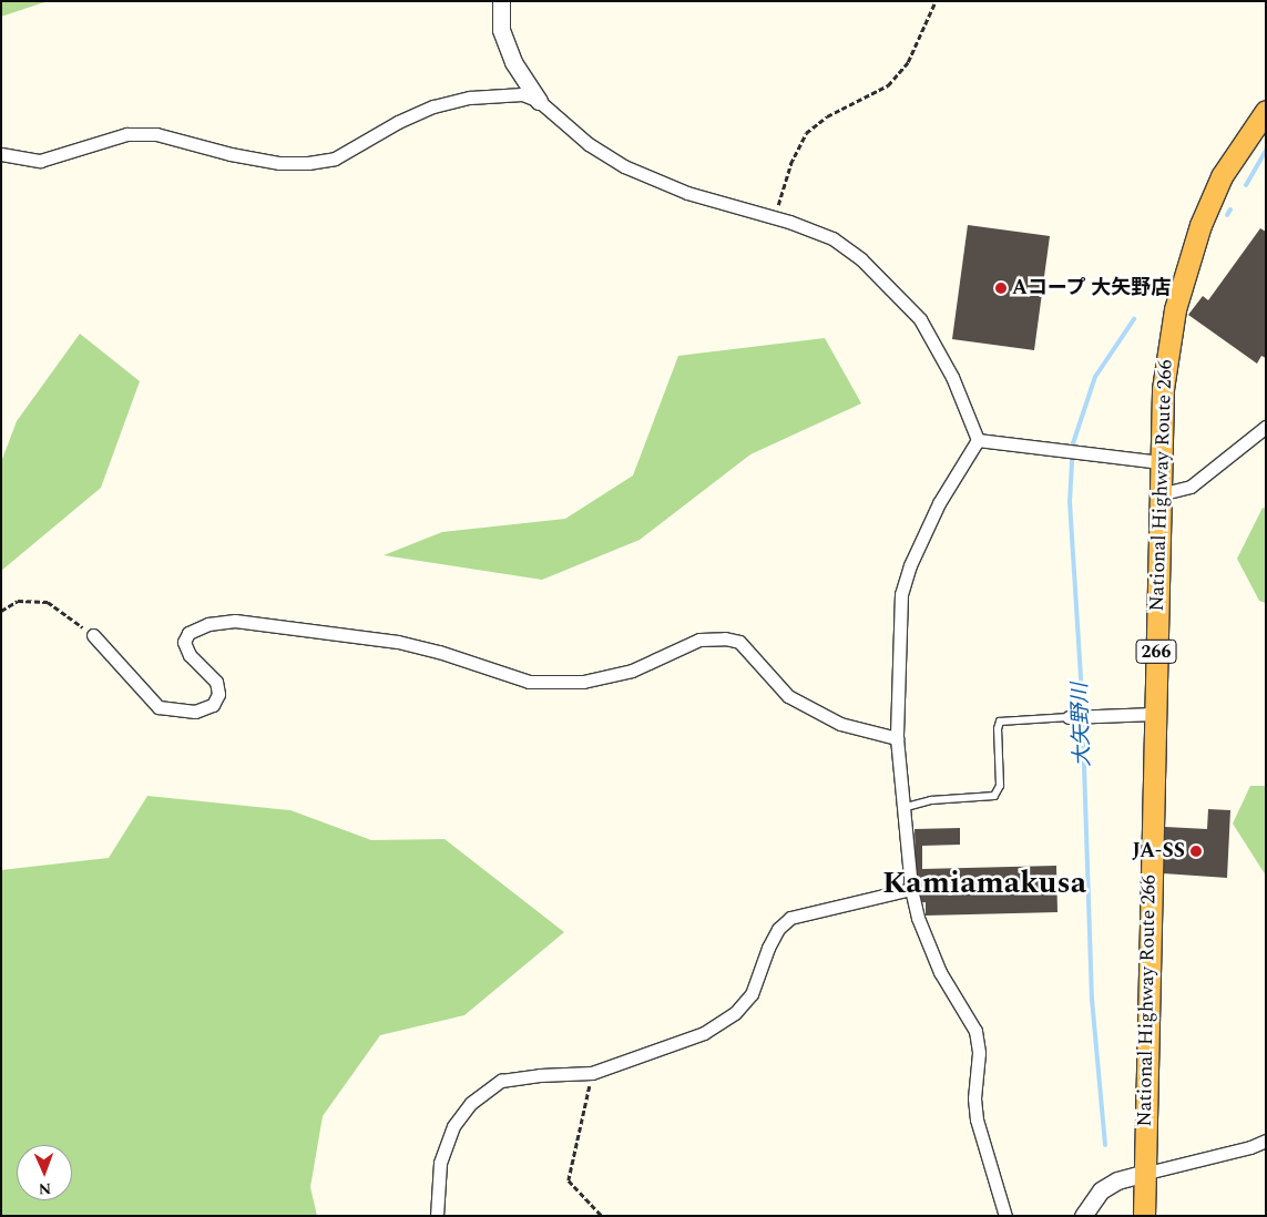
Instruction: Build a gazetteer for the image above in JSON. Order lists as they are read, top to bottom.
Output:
{
  "streets": {
    "highway": ["National Highway Route 266", "266"]
  },
  "districts": ["Kamiamakusa"],
  "water": ["大矢野川"],
  "places": ["Aコープ 大矢野店", "JA-SS"],
  "north": "bottom"
}
